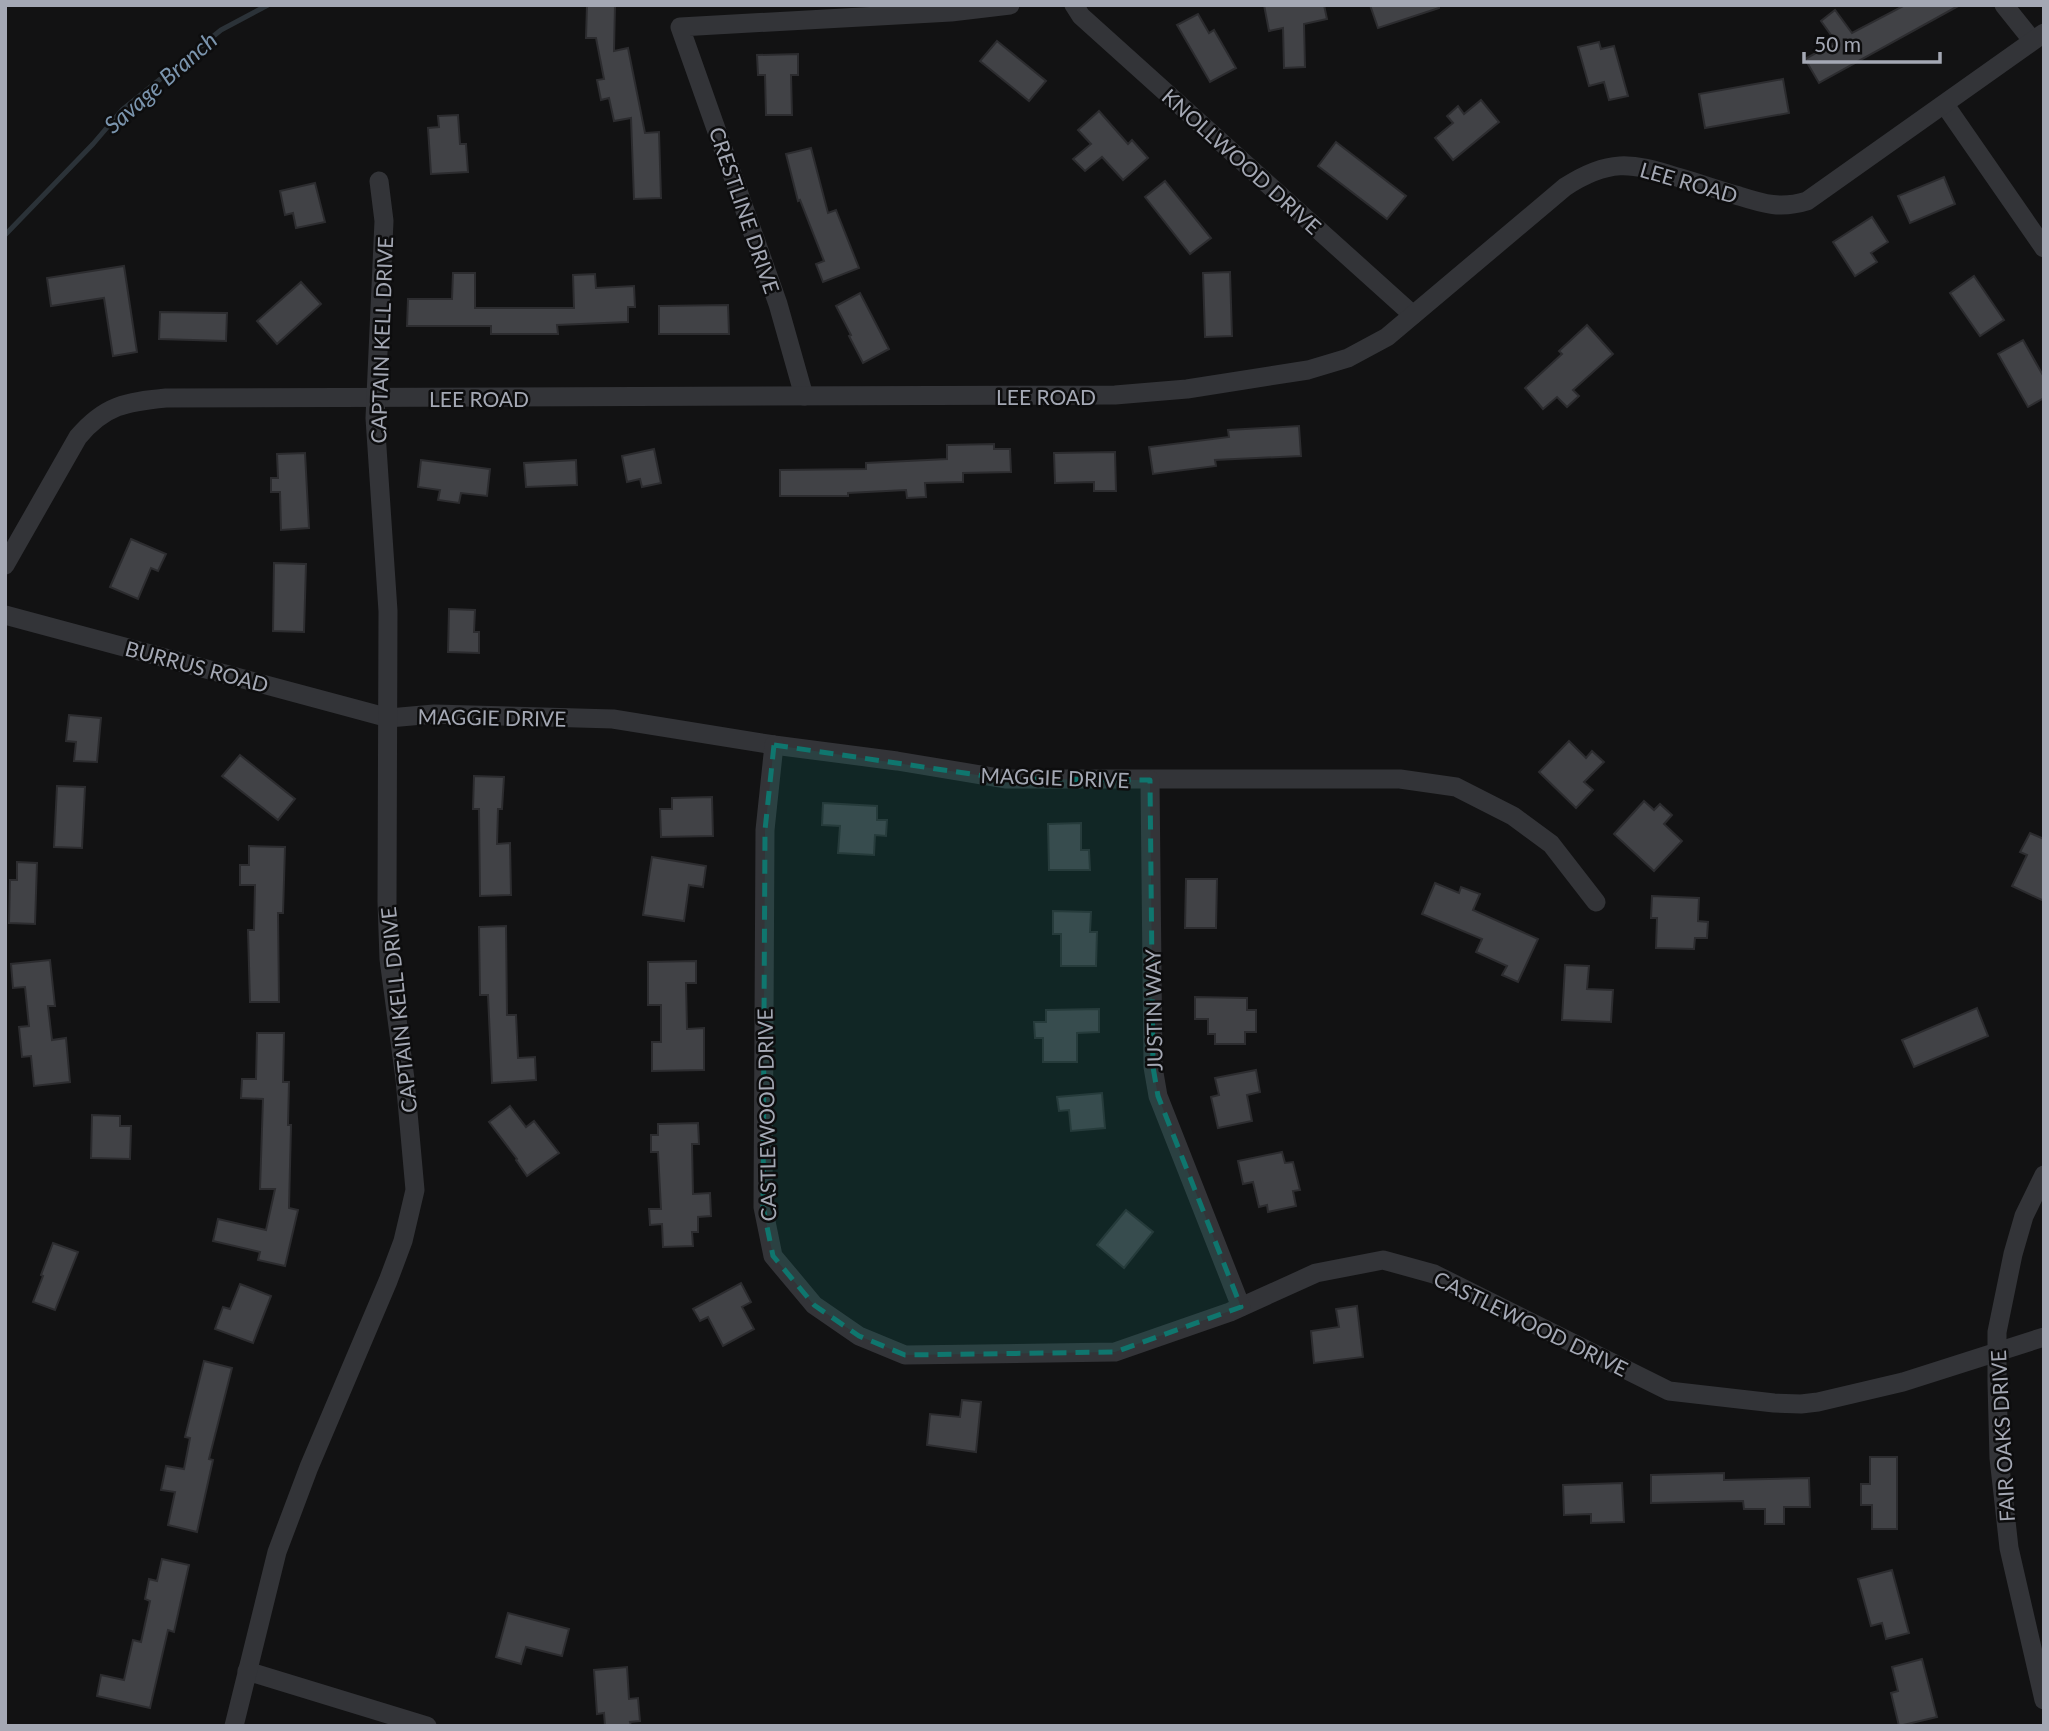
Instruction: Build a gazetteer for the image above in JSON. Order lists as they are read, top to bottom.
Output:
{
  "streets": {
    "street": [
      "KNOLLWOOD DRIVE",
      "LEE ROAD",
      "CRESTLINE DRIVE",
      "CAPTAIN KELL DRIVE",
      "BURRUS ROAD",
      "MAGGIE DRIVE",
      "JUSTIN WAY",
      "CASTLEWOOD DRIVE",
      "FAIR OAKS DRIVE"
    ]
  },
  "crossings": [
    ["KNOLLWOOD DRIVE", "LEE ROAD"],
    ["LEE ROAD", "CRESTLINE DRIVE"],
    ["LEE ROAD", "CAPTAIN KELL DRIVE"],
    ["CAPTAIN KELL DRIVE", "BURRUS ROAD"],
    ["CAPTAIN KELL DRIVE", "MAGGIE DRIVE"],
    ["BURRUS ROAD", "MAGGIE DRIVE"],
    ["MAGGIE DRIVE", "JUSTIN WAY"],
    ["MAGGIE DRIVE", "CASTLEWOOD DRIVE"],
    ["JUSTIN WAY", "CASTLEWOOD DRIVE"],
    ["CASTLEWOOD DRIVE", "FAIR OAKS DRIVE"]
  ],
  "water": ["Savage Branch"],
  "scale_bar": "50 m"
}
